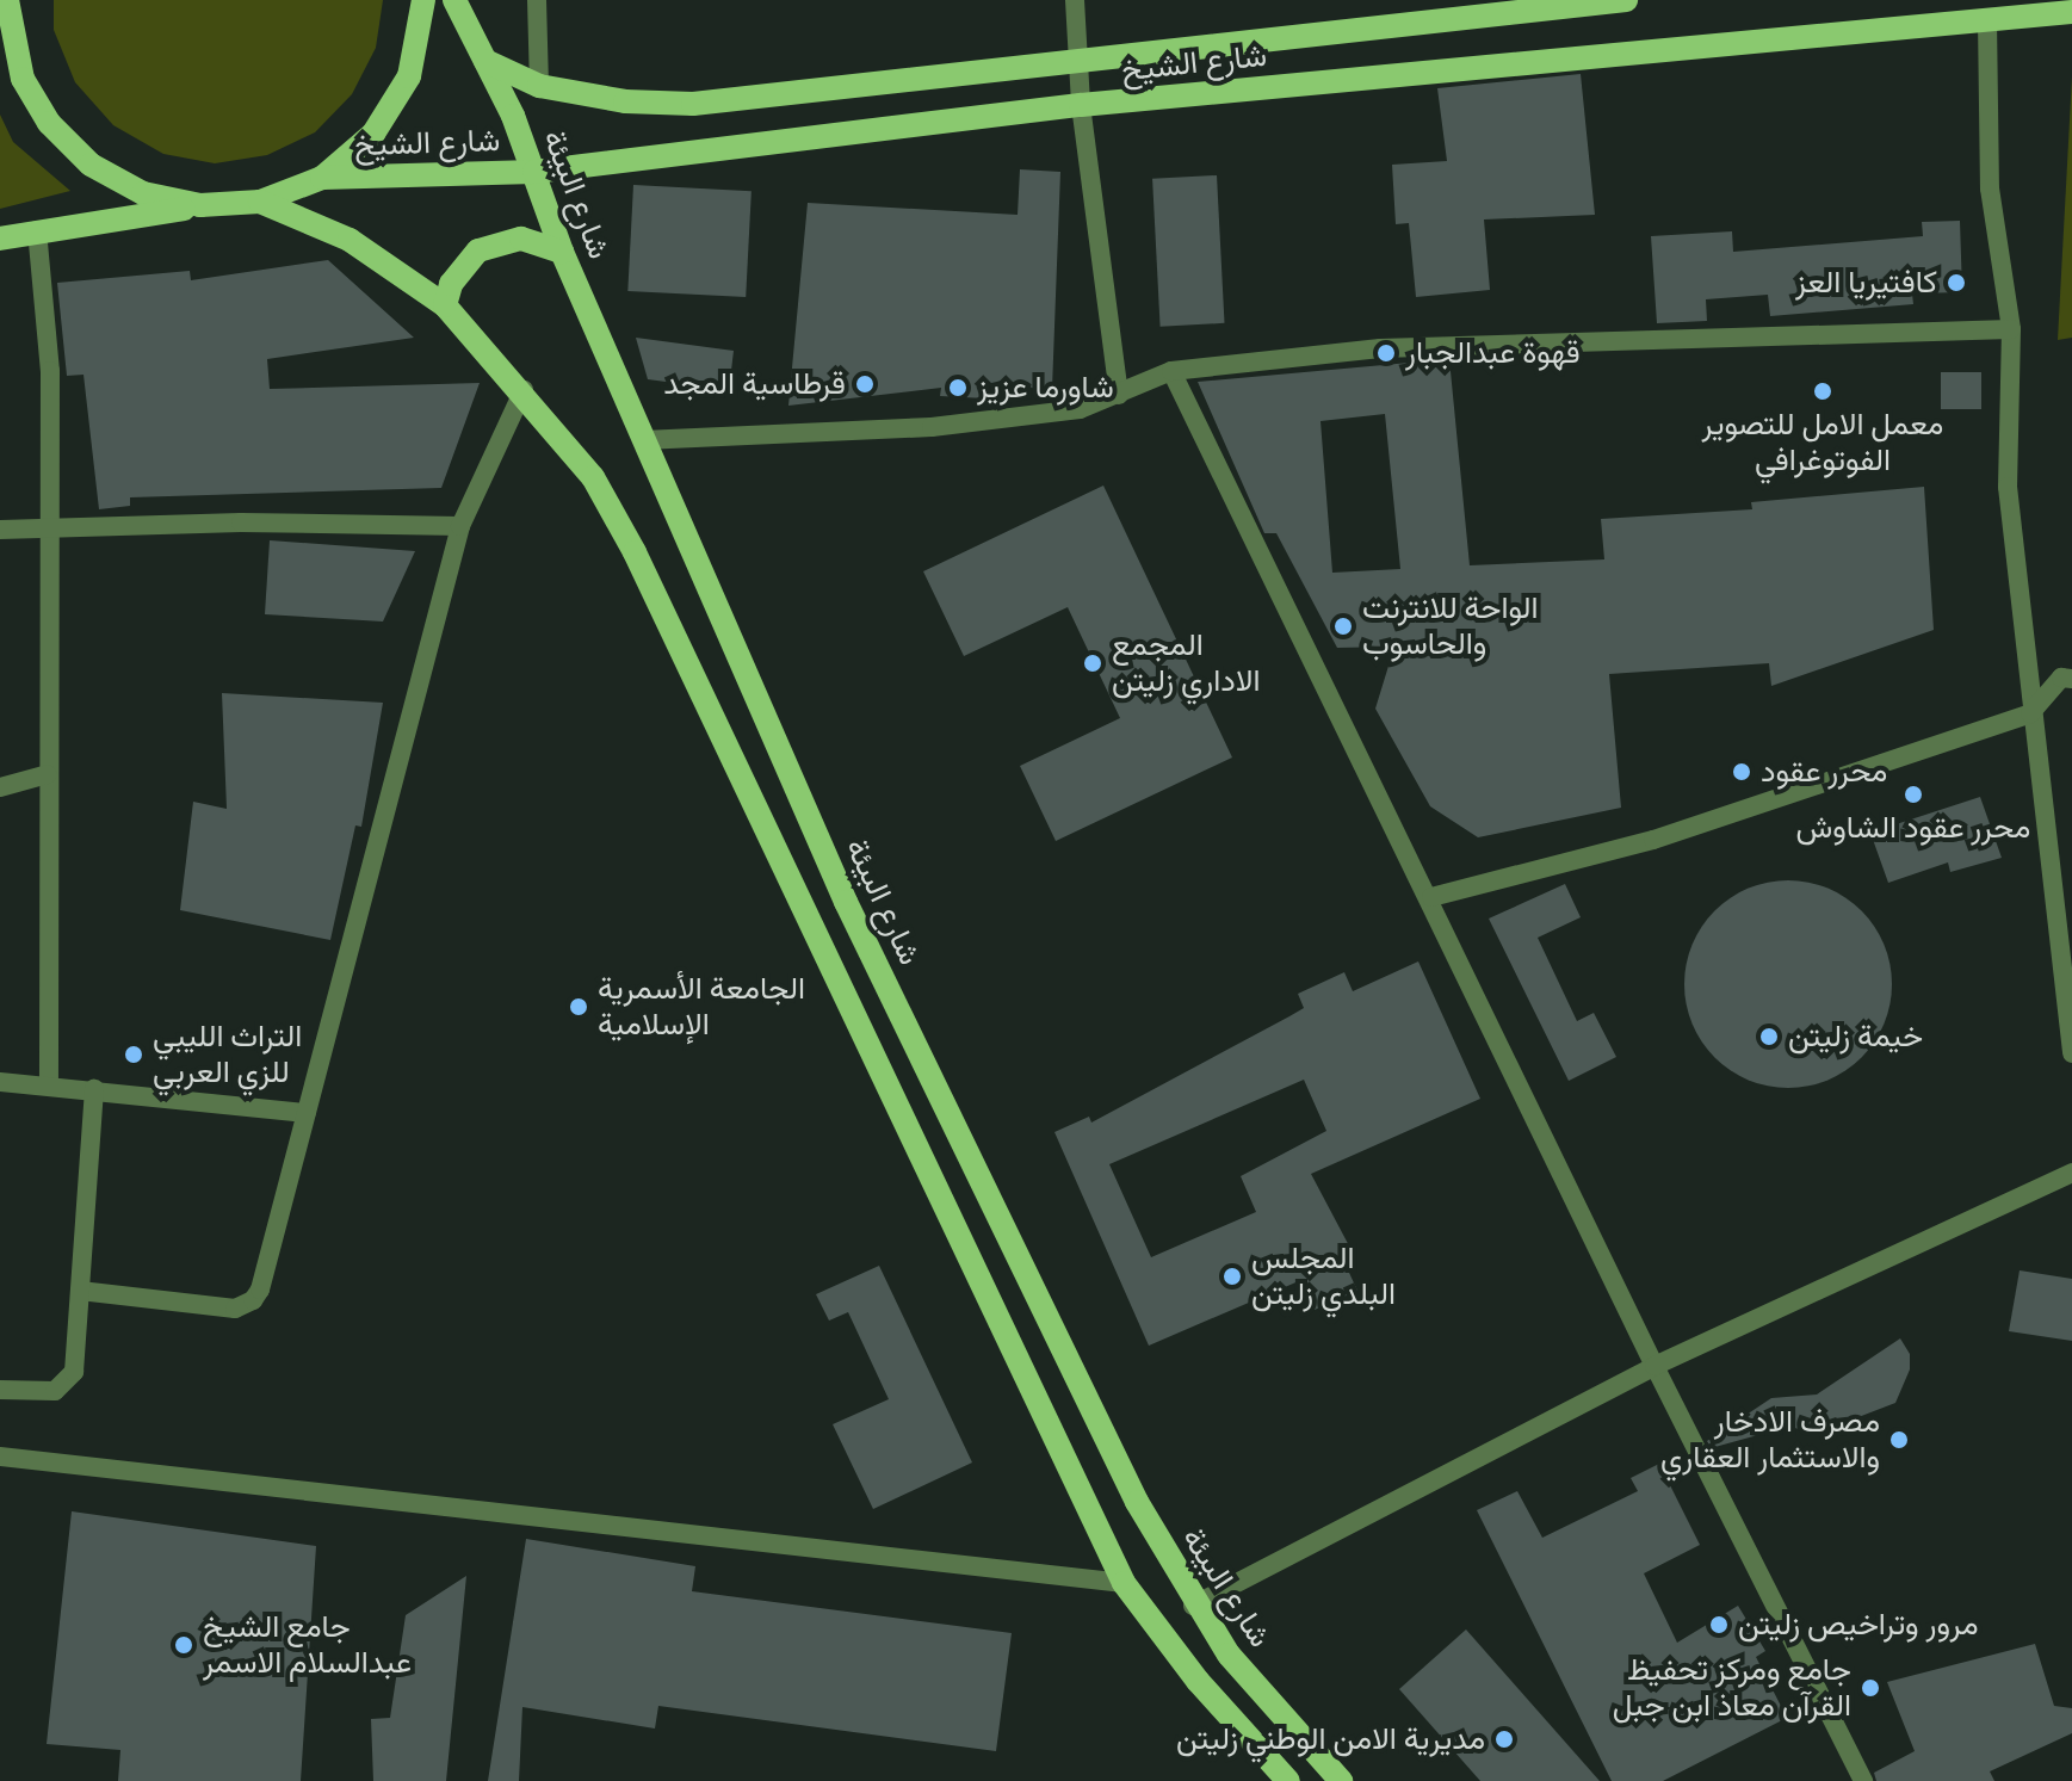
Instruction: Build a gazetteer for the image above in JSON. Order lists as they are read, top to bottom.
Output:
{
  "streets": {
    "main road": ["شارع الشيخ", "شارع البيئة"]
  },
  "crossings": [
    ["شارع الشيخ", "شارع البيئة"]
  ],
  "places": [
    "كافتيريا العز",
    "قهوة عبدالجبار",
    "قرطاسية المجد",
    "شاورما عزيز",
    "معمل الامل للتصوير الفوتوغرافي",
    "الواحة للانترنت والحاسوب",
    "المجمع الاداري زليتن",
    "محرر عقود",
    "محرر عقود الشاوش",
    "الجامعة الأسمرية الإسلامية",
    "خيمة زليتن",
    "التراث الليبي للزي العربي",
    "المجلس البلدي زليتن",
    "مصرف اﻻدخار واﻻستثمار العقاري",
    "مرور وتراخيص زليتن",
    "جامع الشيخ عبدالسلام الاسمر",
    "جامع ومركز تحفيظ القرآن معاذ ابن جبل",
    "مديرية الامن الوطني زليتن"
  ]
}
